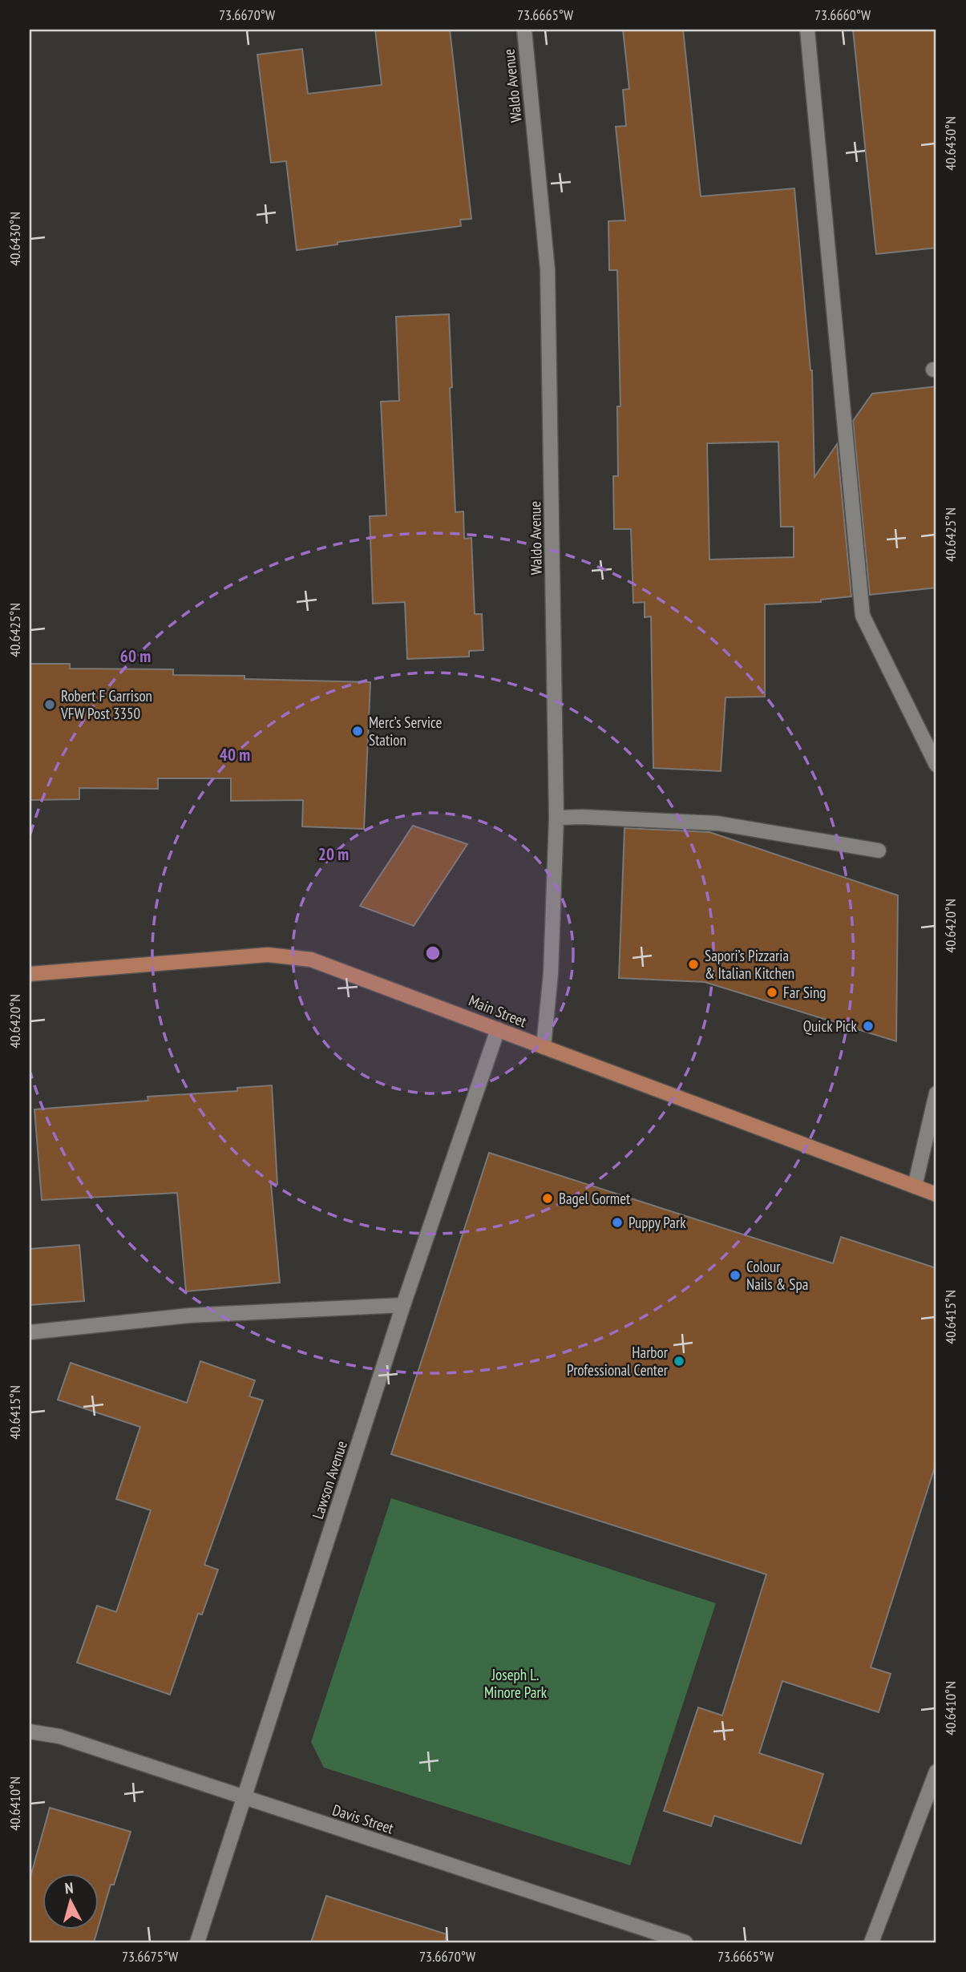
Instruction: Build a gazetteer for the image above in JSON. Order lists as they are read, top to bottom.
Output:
{
  "streets": {
    "main road": ["Main Street"],
    "street": ["Waldo Avenue", "Lawson Avenue", "Davis Street"]
  },
  "crossings": [
    ["Waldo Avenue", "Main Street"],
    ["Main Street", "Lawson Avenue"],
    ["Lawson Avenue", "Davis Street"]
  ],
  "parks": ["Joseph L. Minore Park"],
  "places": [
    "Robert F Garrison VFW Post 3350",
    "Merc’s Service Station",
    "Sapori’s Pizzaria & Italian Kitchen",
    "Far Sing",
    "Quick Pick",
    "Bagel Gormet",
    "Puppy Park",
    "Colour Nails & Spa",
    "Harbor Professional Center"
  ],
  "north": "top",
  "coordinates": [
    "73.6670°W",
    "73.6665°W",
    "73.6660°W",
    "40.6430°N",
    "40.6425°N",
    "40.6420°N",
    "40.6415°N",
    "40.6410°N",
    "73.6675°W"
  ],
  "rings": ["60 m", "40 m", "20 m"]
}
